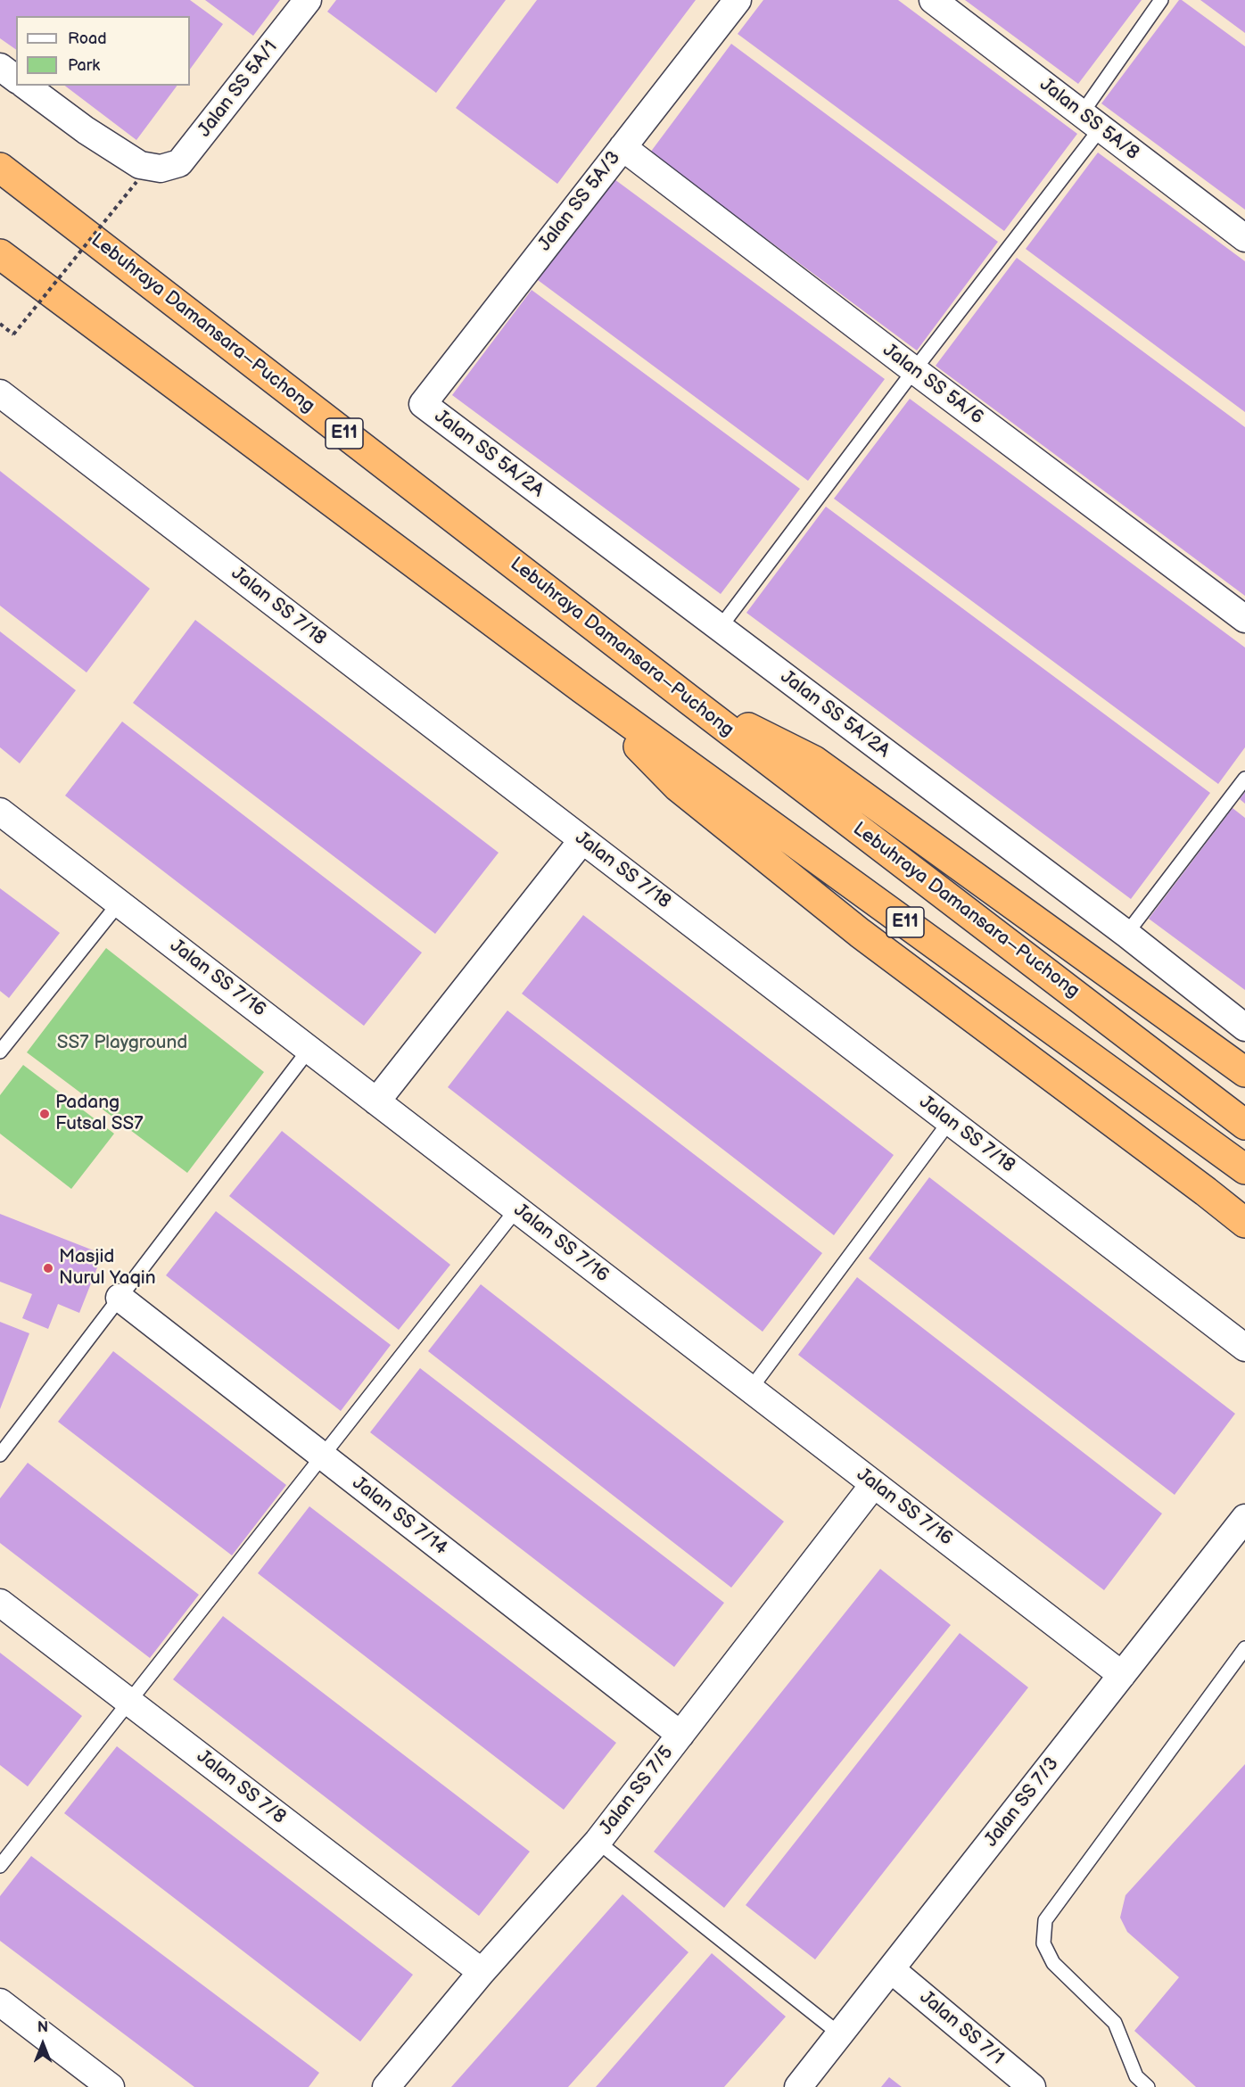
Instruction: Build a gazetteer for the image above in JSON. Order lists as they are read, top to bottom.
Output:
{
  "streets": {
    "highway": ["Lebuhraya Damansara–Puchong", "E11"],
    "street": [
      "Jalan SS 5A/1",
      "Jalan SS 5A/8",
      "Jalan SS 5A/3",
      "Jalan SS 5A/6",
      "Jalan SS 5A/2A",
      "Jalan SS 7/18",
      "Jalan SS 7/16",
      "Jalan SS 7/14",
      "Jalan SS 7/8",
      "Jalan SS 7/5",
      "Jalan SS 7/3",
      "Jalan SS 7/1"
    ]
  },
  "crossings": [
    ["Jalan SS 5A/3", "Jalan SS 5A/6"],
    ["Jalan SS 5A/3", "Jalan SS 5A/2A"],
    ["Jalan SS 7/16", "Jalan SS 7/5"],
    ["Jalan SS 7/16", "Jalan SS 7/3"],
    ["Jalan SS 7/14", "Jalan SS 7/5"],
    ["Jalan SS 7/8", "Jalan SS 7/5"],
    ["Jalan SS 7/3", "Jalan SS 7/1"]
  ],
  "parks": ["SS7 Playground"],
  "places": ["Padang Futsal SS7", "Masjid Nurul Yaqin"],
  "legend": ["Road", "Park"],
  "north": "top"
}
